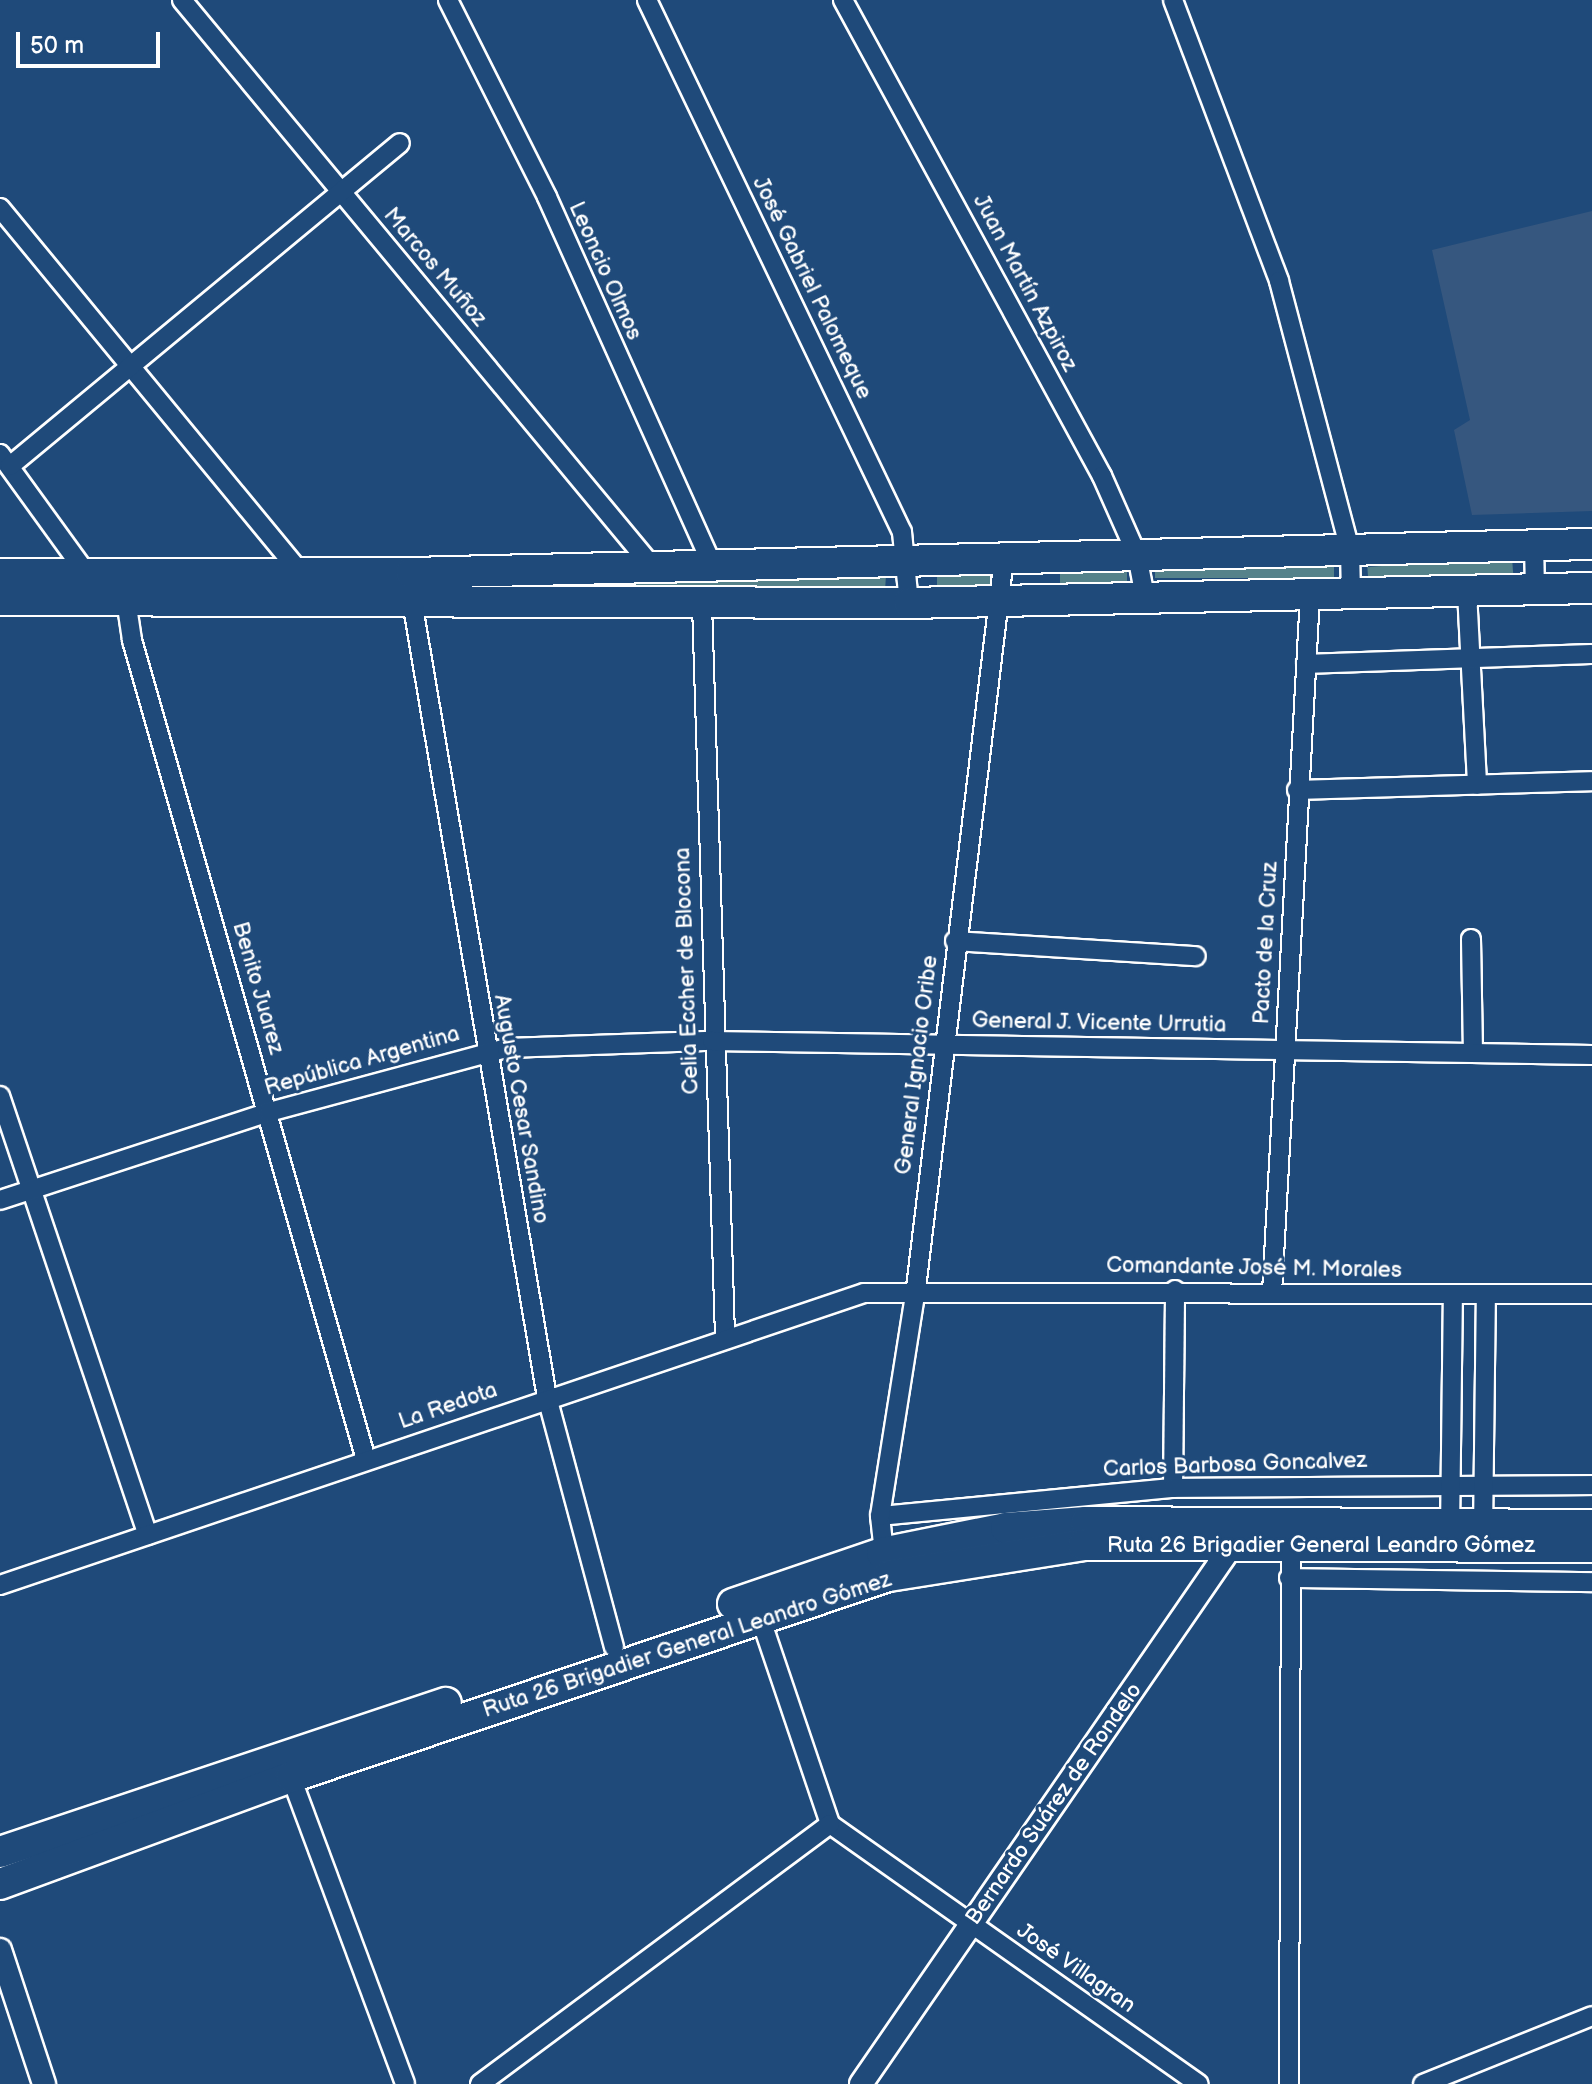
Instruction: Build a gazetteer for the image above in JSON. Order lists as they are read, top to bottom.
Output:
{
  "streets": {
    "main road": ["Ruta 26 Brigadier General Leandro Gómez"],
    "street": [
      "Marcos Muñoz",
      "Leoncio Olmos",
      "Juan Martín Azpiroz",
      "José Gabriel Palomeque",
      "Pacto de la Cruz",
      "Celia Eccher de Blocona",
      "Benito Juarez",
      "General J. Vicente Urrutia",
      "República Argentina",
      "General Ignacio Oribe",
      "Augusto Cesar Sandino",
      "Comandante José M. Morales",
      "La Redota",
      "Carlos Barbosa Goncalvez",
      "Bernardo Suárez de Rondelo",
      "José Villagran"
    ]
  },
  "crossings": [
    ["Pacto de la Cruz", "General J. Vicente Urrutia"],
    ["Pacto de la Cruz", "Comandante José M. Morales"],
    ["Celia Eccher de Blocona", "República Argentina"],
    ["Celia Eccher de Blocona", "La Redota"],
    ["Benito Juarez", "República Argentina"],
    ["Benito Juarez", "La Redota"],
    ["General J. Vicente Urrutia", "República Argentina"],
    ["General J. Vicente Urrutia", "General Ignacio Oribe"],
    ["República Argentina", "General Ignacio Oribe"],
    ["República Argentina", "Augusto Cesar Sandino"],
    ["General Ignacio Oribe", "Comandante José M. Morales"],
    ["General Ignacio Oribe", "La Redota"],
    ["General Ignacio Oribe", "Carlos Barbosa Goncalvez"],
    ["General Ignacio Oribe", "Ruta 26 Brigadier General Leandro Gómez"],
    ["Augusto Cesar Sandino", "La Redota"],
    ["Augusto Cesar Sandino", "Ruta 26 Brigadier General Leandro Gómez"],
    ["Comandante José M. Morales", "La Redota"],
    ["Ruta 26 Brigadier General Leandro Gómez", "Bernardo Suárez de Rondelo"],
    ["Bernardo Suárez de Rondelo", "José Villagran"]
  ],
  "scale_bar": "50 m"
}
